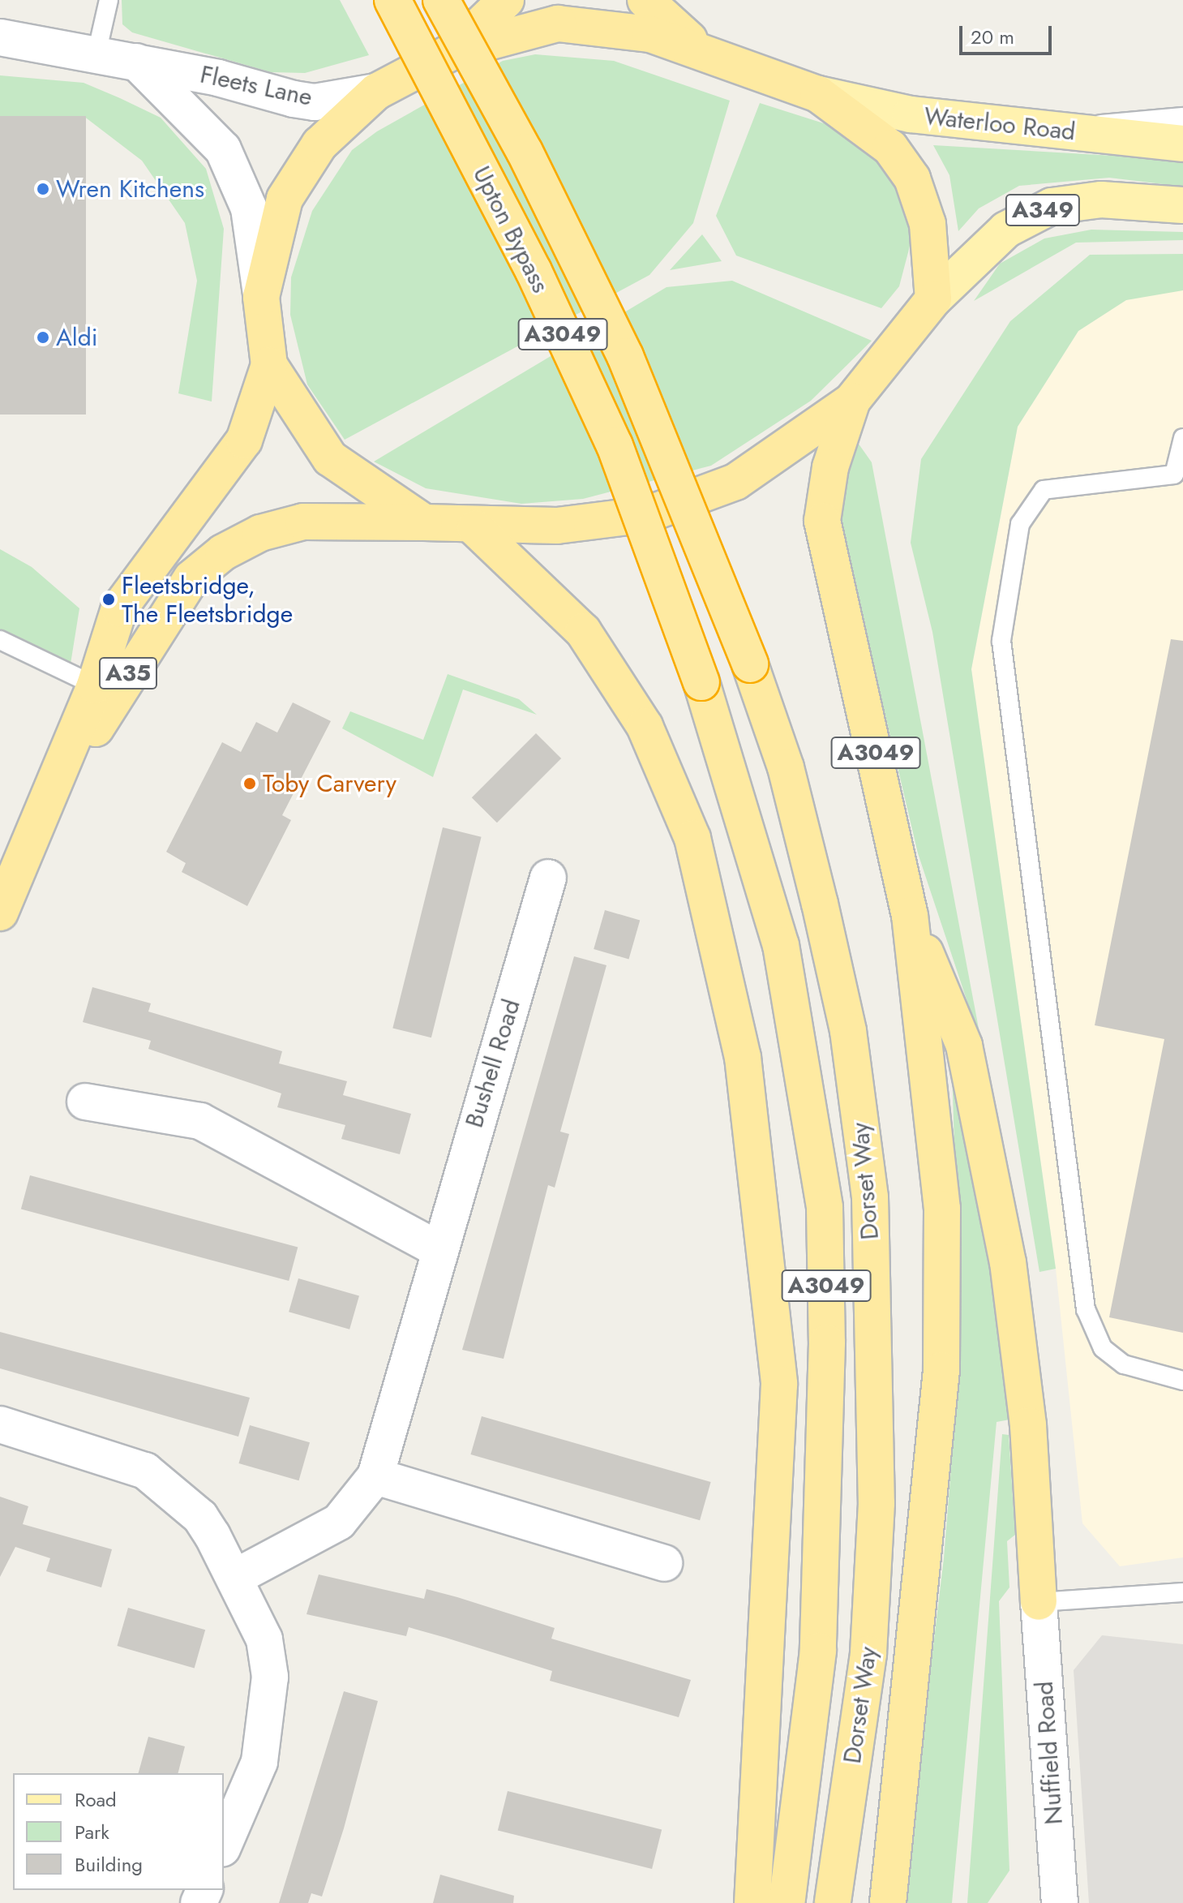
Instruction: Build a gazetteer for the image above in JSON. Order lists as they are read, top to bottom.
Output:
{
  "streets": {
    "highway": [
      "Upton Bypass",
      "A3049",
      "A35",
      "Dorset Way"
    ],
    "main road": ["Waterloo Road", "A349"],
    "street": ["Fleets Lane", "Bushell Road", "Nuffield Road"]
  },
  "crossings": [
    ["Upton Bypass", "Dorset Way"]
  ],
  "places": [
    "Wren Kitchens",
    "Aldi",
    "Fleetsbridge, The Fleetsbridge",
    "Toby Carvery"
  ],
  "legend": ["Road", "Park", "Building"],
  "scale_bar": "20 m"
}
